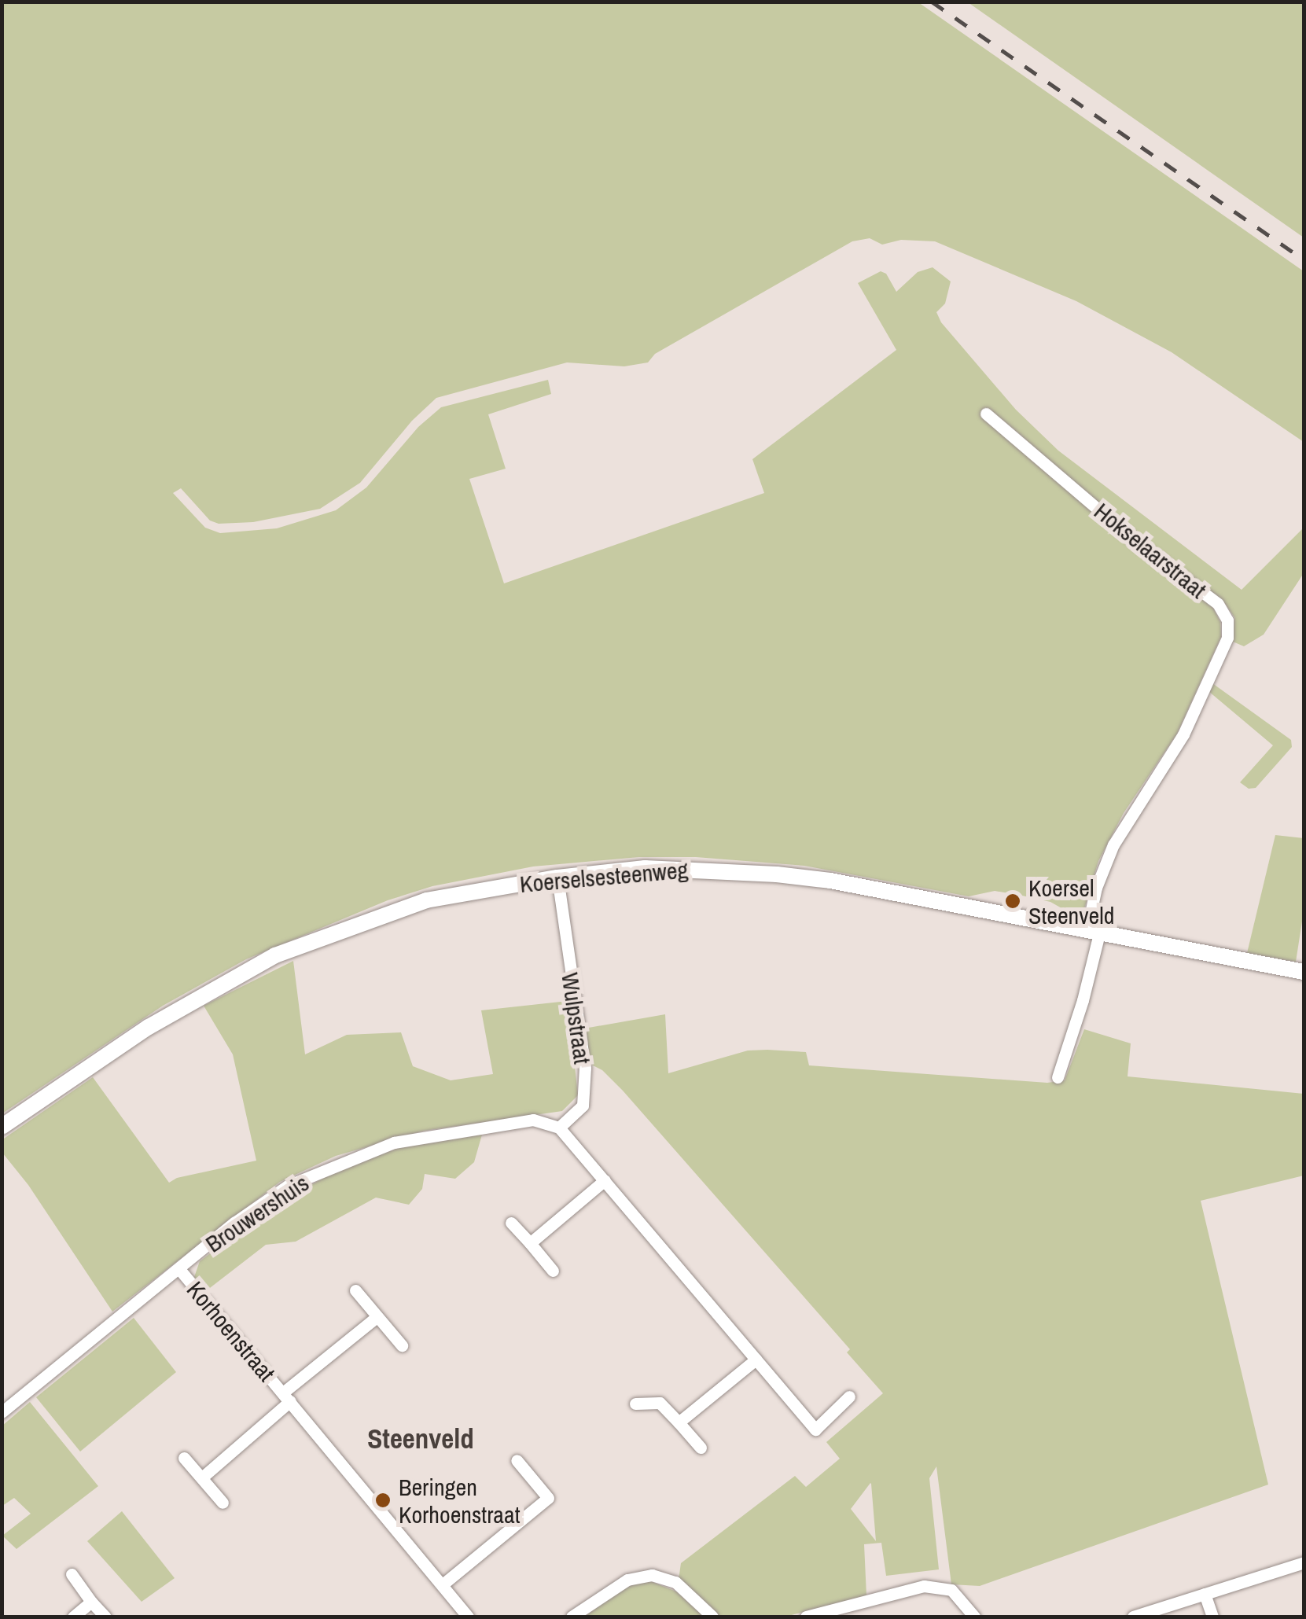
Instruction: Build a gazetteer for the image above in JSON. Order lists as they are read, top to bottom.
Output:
{
  "streets": {
    "street": [
      "Hokselaarstraat",
      "Koerselsesteenweg",
      "Wulpstraat",
      "Brouwershuis",
      "Korhoenstraat"
    ]
  },
  "crossings": [
    ["Hokselaarstraat", "Koerselsesteenweg"],
    ["Koerselsesteenweg", "Wulpstraat"],
    ["Wulpstraat", "Brouwershuis"],
    ["Brouwershuis", "Korhoenstraat"]
  ],
  "districts": ["Steenveld"],
  "places": ["Koersel Steenveld", "Beringen Korhoenstraat"]
}
